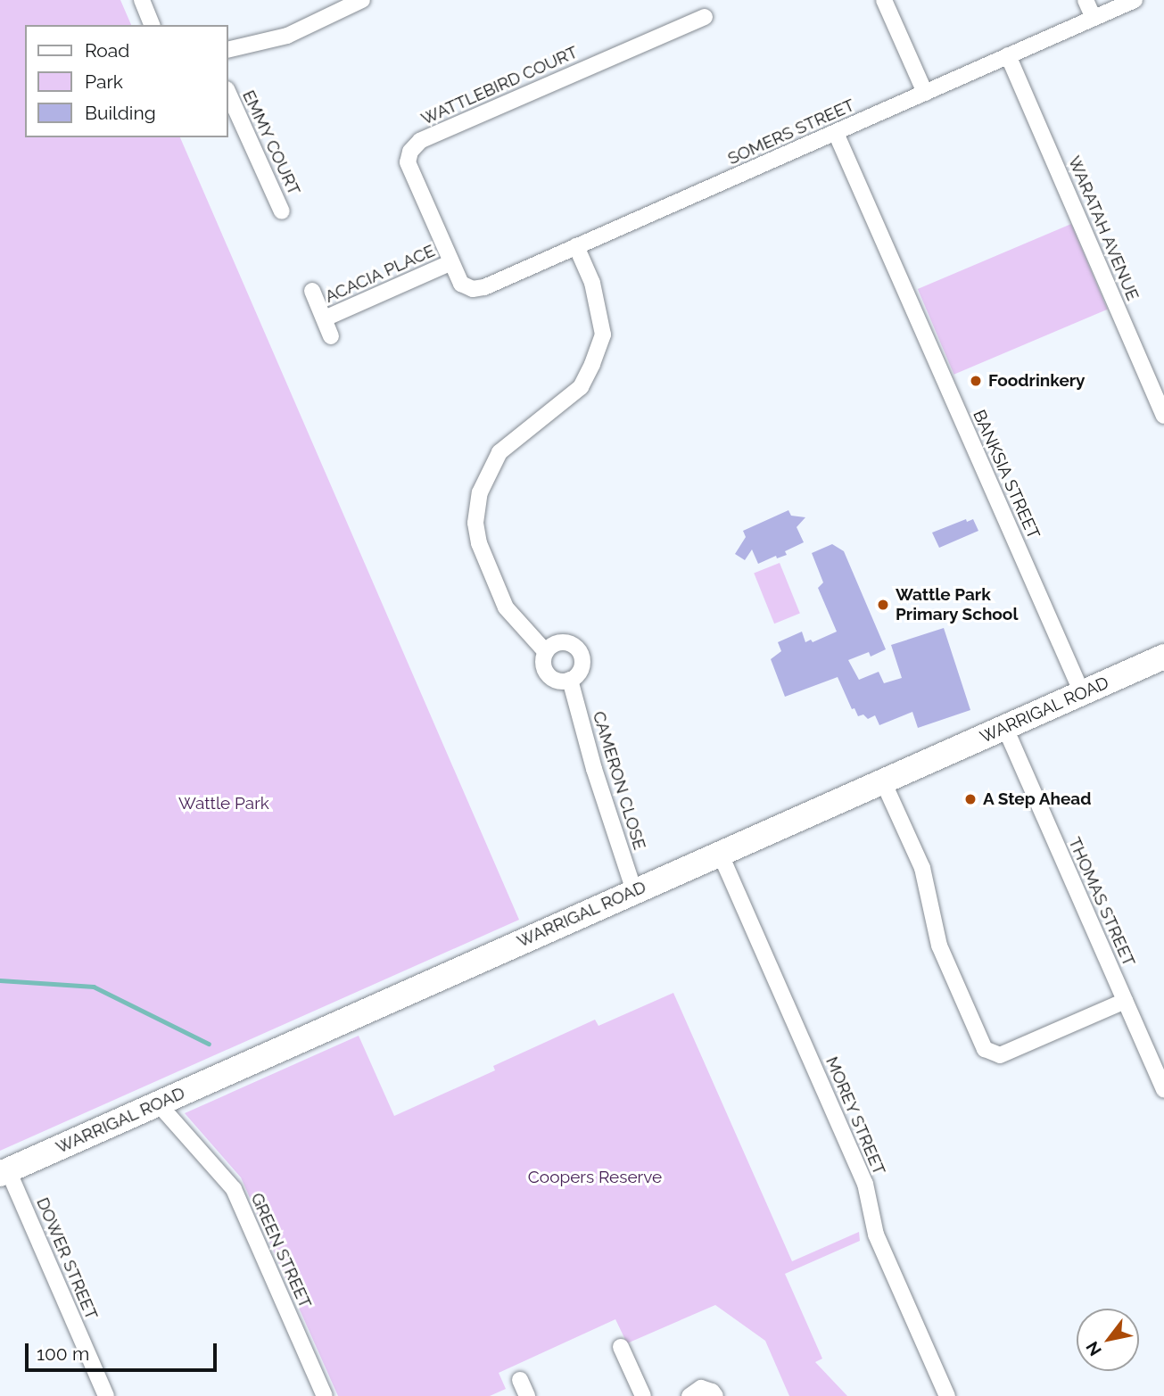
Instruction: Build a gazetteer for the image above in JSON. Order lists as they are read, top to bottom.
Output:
{
  "streets": {
    "main road": ["WARRIGAL ROAD"],
    "street": [
      "WATTLEBIRD COURT",
      "SOMERS STREET",
      "EMMY COURT",
      "WARATAH AVENUE",
      "ACACIA PLACE",
      "BANKSIA STREET",
      "CAMERON CLOSE",
      "THOMAS STREET",
      "MOREY STREET",
      "GREEN STREET",
      "DOWER STREET"
    ]
  },
  "crossings": [
    ["WATTLEBIRD COURT", "SOMERS STREET"],
    ["WATTLEBIRD COURT", "ACACIA PLACE"],
    ["SOMERS STREET", "WARATAH AVENUE"],
    ["SOMERS STREET", "BANKSIA STREET"],
    ["BANKSIA STREET", "WARRIGAL ROAD"],
    ["WARRIGAL ROAD", "CAMERON CLOSE"],
    ["WARRIGAL ROAD", "THOMAS STREET"],
    ["WARRIGAL ROAD", "MOREY STREET"],
    ["WARRIGAL ROAD", "GREEN STREET"],
    ["WARRIGAL ROAD", "DOWER STREET"]
  ],
  "parks": ["Wattle Park", "Coopers Reserve"],
  "places": ["Foodrinkery", "Wattle Park Primary School", "A Step Ahead"],
  "legend": ["Road", "Park", "Building"],
  "scale_bar": "100 m",
  "north": "bottom left"
}
